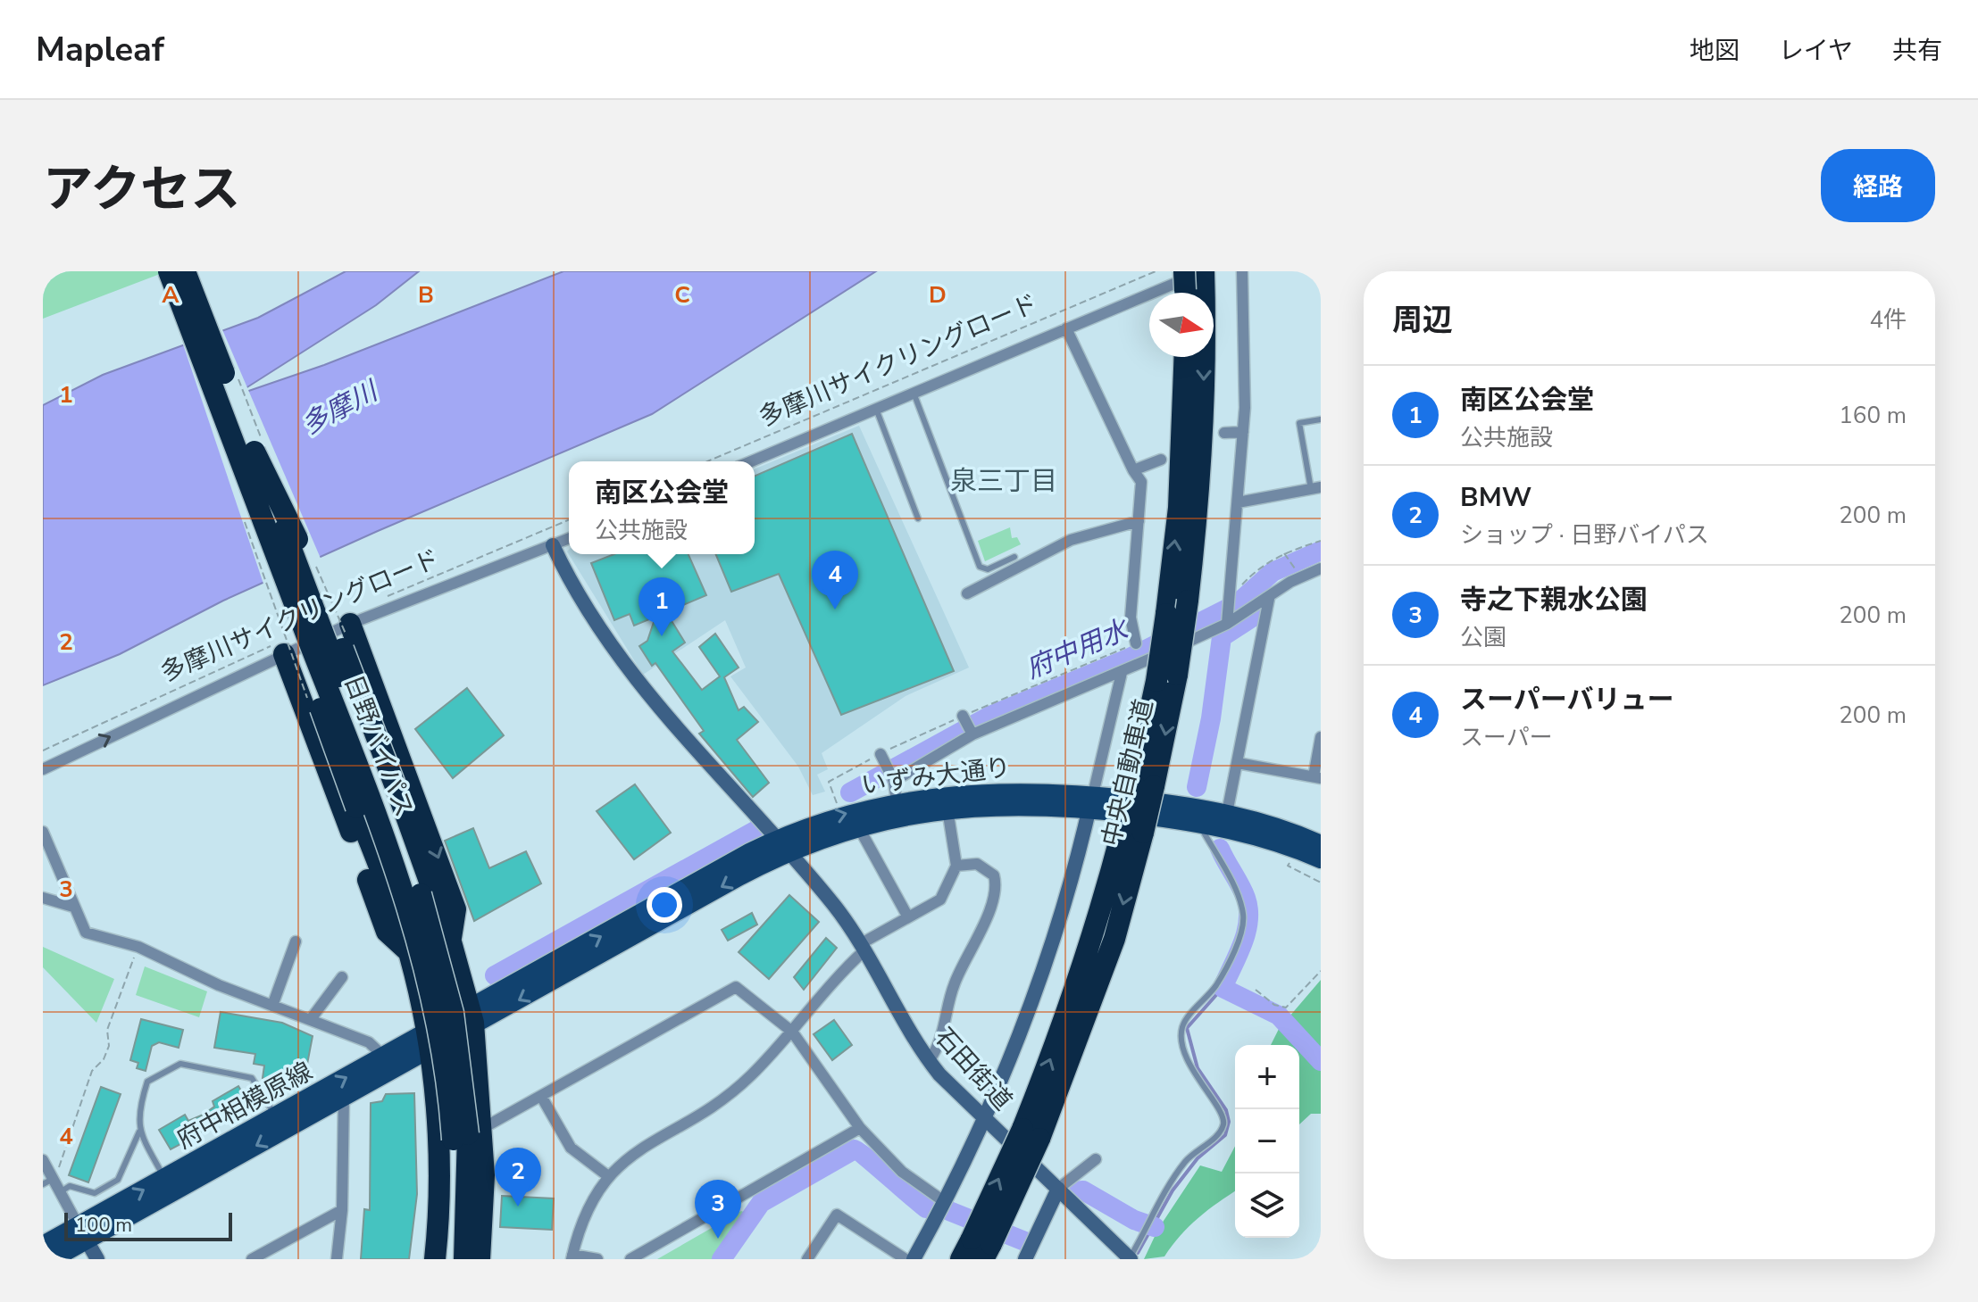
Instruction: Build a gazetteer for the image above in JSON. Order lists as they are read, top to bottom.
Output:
{
  "streets": {
    "highway": ["日野バイパス", "中央自動車道"],
    "main road": ["いずみ大通り", "府中相模原線"],
    "street": ["石田街道"],
    "path": ["多摩川サイクリングロード"]
  },
  "crossings": [
    ["いずみ大通り", "石田街道"],
    ["いずみ大通り", "府中相模原線"]
  ],
  "districts": ["泉三丁目"],
  "water": ["多摩川", "府中用水"],
  "scale_bar": "100 m",
  "north": "right",
  "page": {
    "header": "Mapleaf",
    "nav": ["地図", "レイヤ", "共有"],
    "title": "アクセス",
    "buttons": "経路",
    "heading": ["周辺", "4件"],
    "list": [
      {
        "mark": "1",
        "name": "南区公会堂",
        "note": "公共施設",
        "value": "160 m"
      },
      {
        "mark": "2",
        "name": "BMW",
        "note": "ショップ · 日野バイパス",
        "value": "200 m"
      },
      {
        "mark": "3",
        "name": "寺之下親水公園",
        "note": "公園",
        "value": "200 m"
      },
      {
        "mark": "4",
        "name": "スーパーバリュー",
        "note": "スーパー",
        "value": "200 m"
      }
    ],
    "popup": ["南区公会堂", "公共施設"],
    "pins": [
      "4",
      "1",
      "2",
      "3"
    ],
    "map_buttons": ["+", "−"],
    "scale": "100 m"
  },
  "grid": {
    "columns": [
      "A",
      "B",
      "C",
      "D"
    ],
    "rows": [
      "1",
      "2",
      "3",
      "4"
    ]
  }
}
